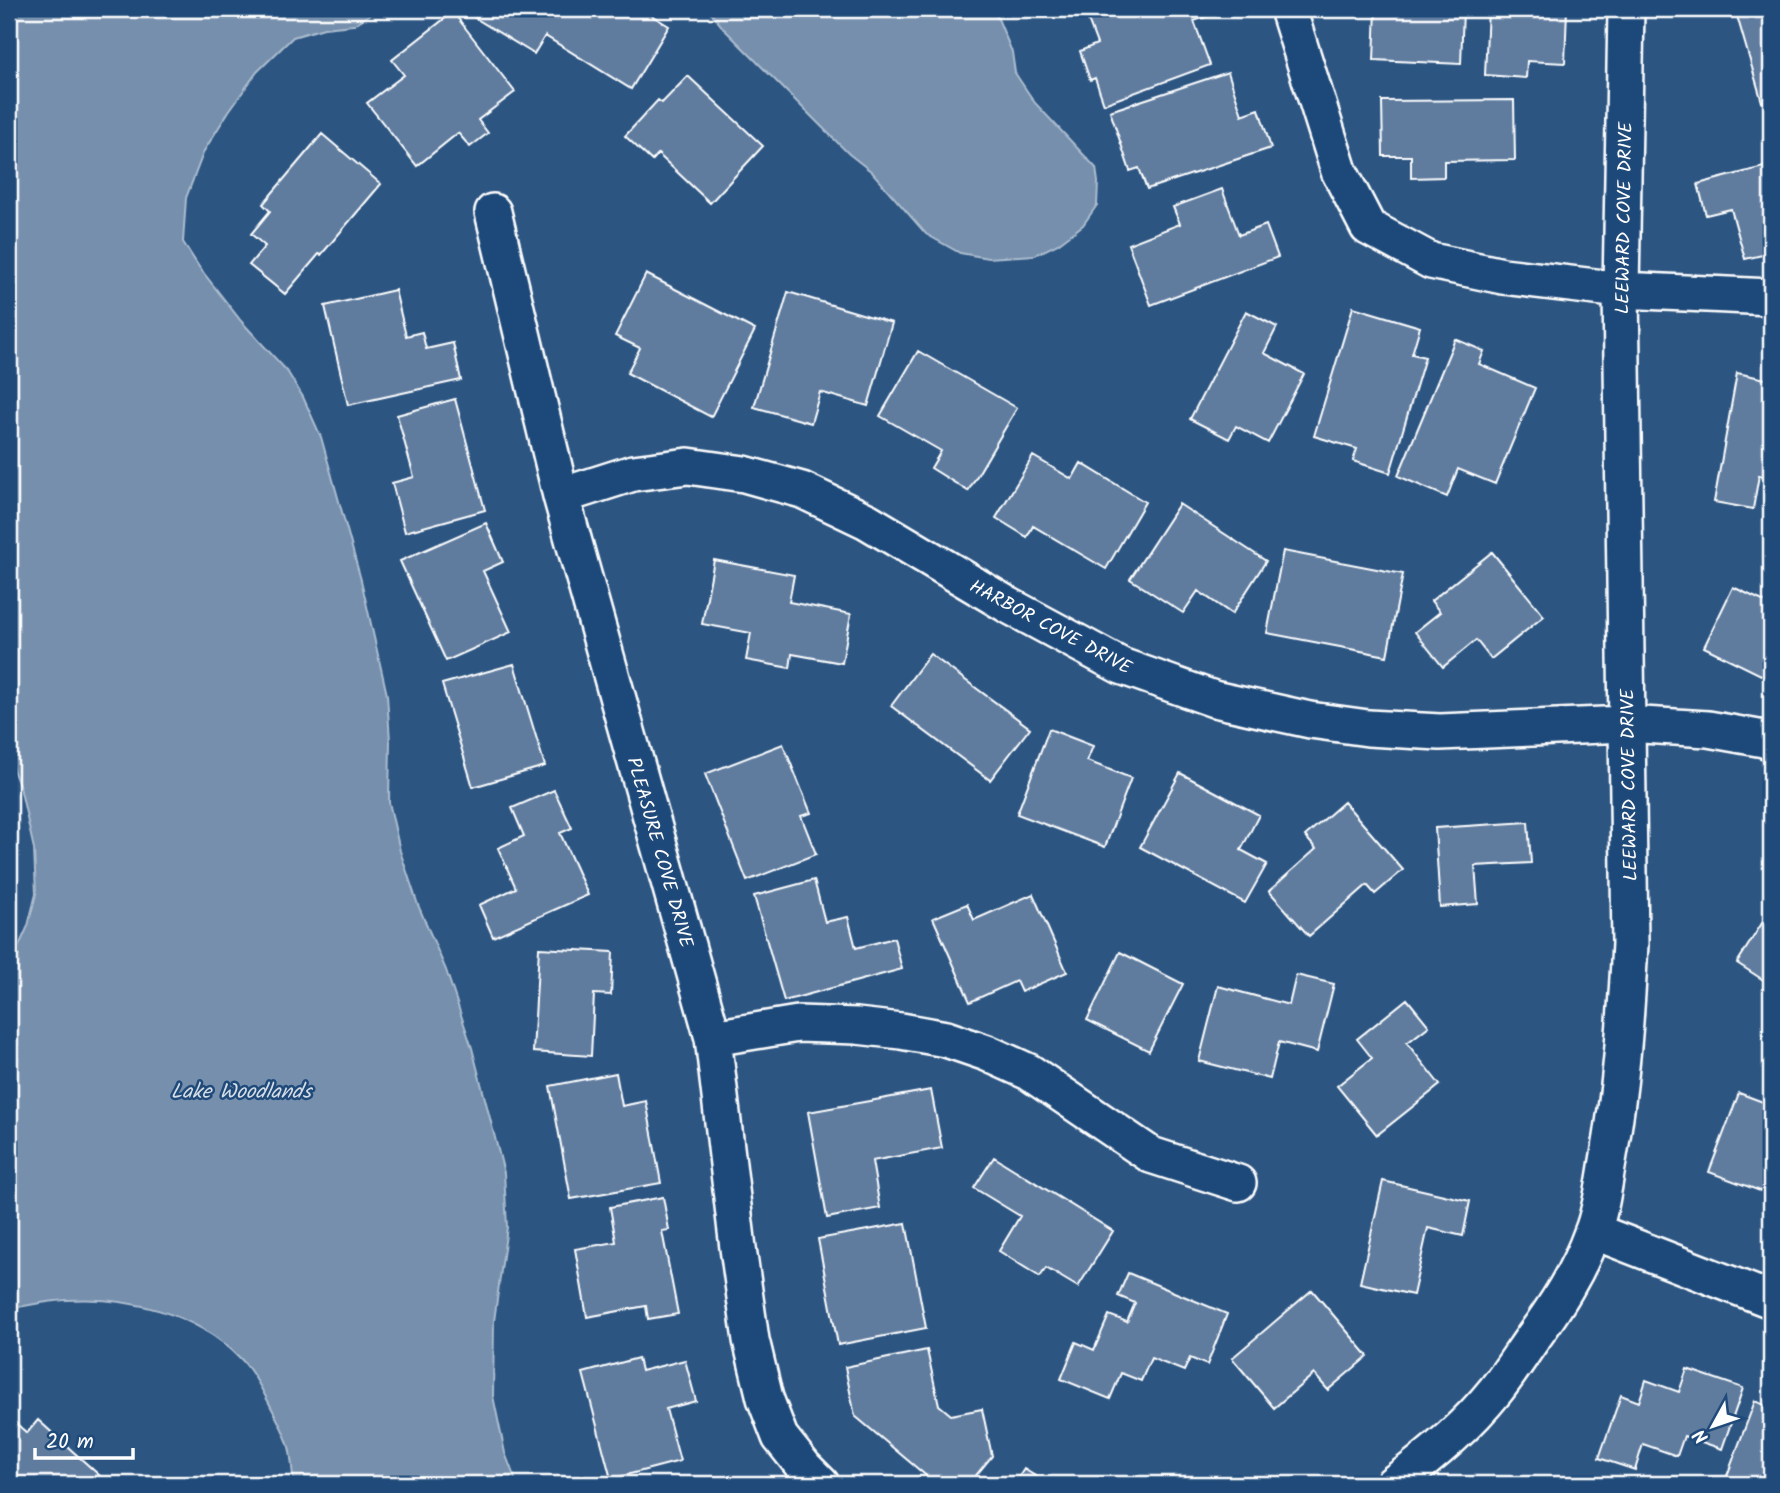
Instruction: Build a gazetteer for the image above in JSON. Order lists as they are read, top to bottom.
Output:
{
  "streets": {
    "street": ["LEEWARD COVE DRIVE", "HARBOR COVE DRIVE", "PLEASURE COVE DRIVE"]
  },
  "crossings": [
    ["LEEWARD COVE DRIVE", "HARBOR COVE DRIVE"],
    ["HARBOR COVE DRIVE", "PLEASURE COVE DRIVE"]
  ],
  "water": ["Lake Woodlands"],
  "scale_bar": "20 m",
  "north": "bottom left"
}
